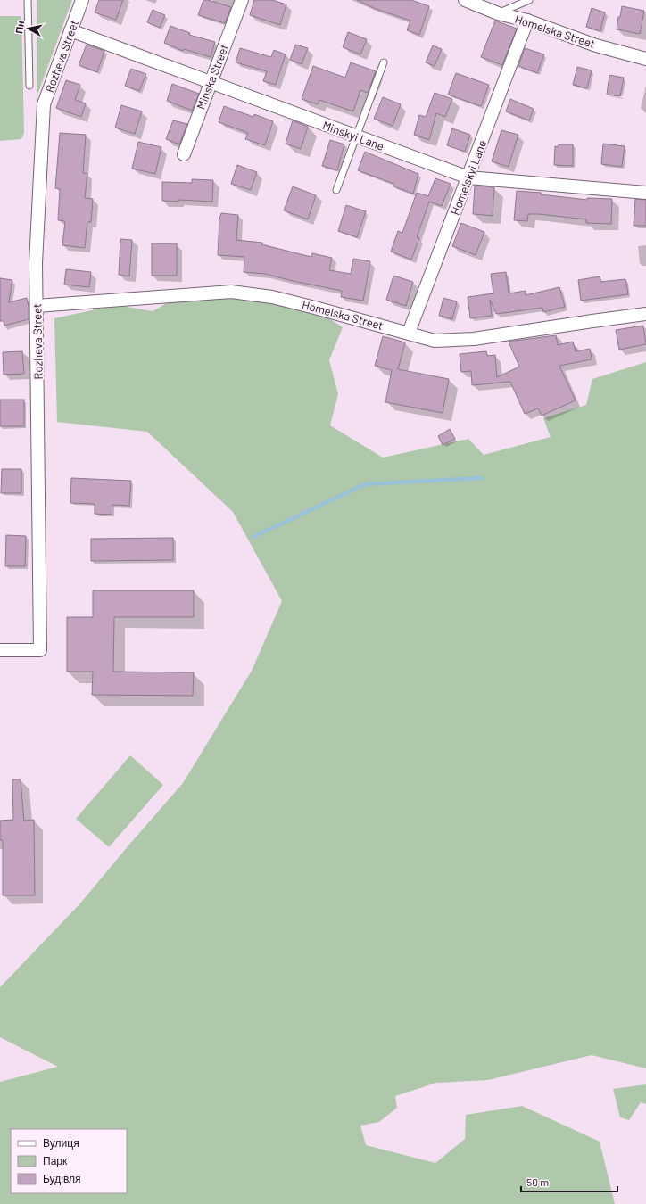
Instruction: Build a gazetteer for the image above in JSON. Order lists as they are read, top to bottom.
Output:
{
  "streets": {
    "street": [
      "Homelska Street",
      "Rozheva Street",
      "Minska Street",
      "Minskyi Lane",
      "Homelskyi Lane"
    ]
  },
  "crossings": [
    ["Homelska Street", "Rozheva Street"],
    ["Homelska Street", "Homelskyi Lane"],
    ["Rozheva Street", "Minskyi Lane"],
    ["Minska Street", "Minskyi Lane"],
    ["Minskyi Lane", "Homelskyi Lane"]
  ],
  "legend": ["Вулиця", "Парк", "Будівля"],
  "scale_bar": "50 m",
  "north": "left"
}
